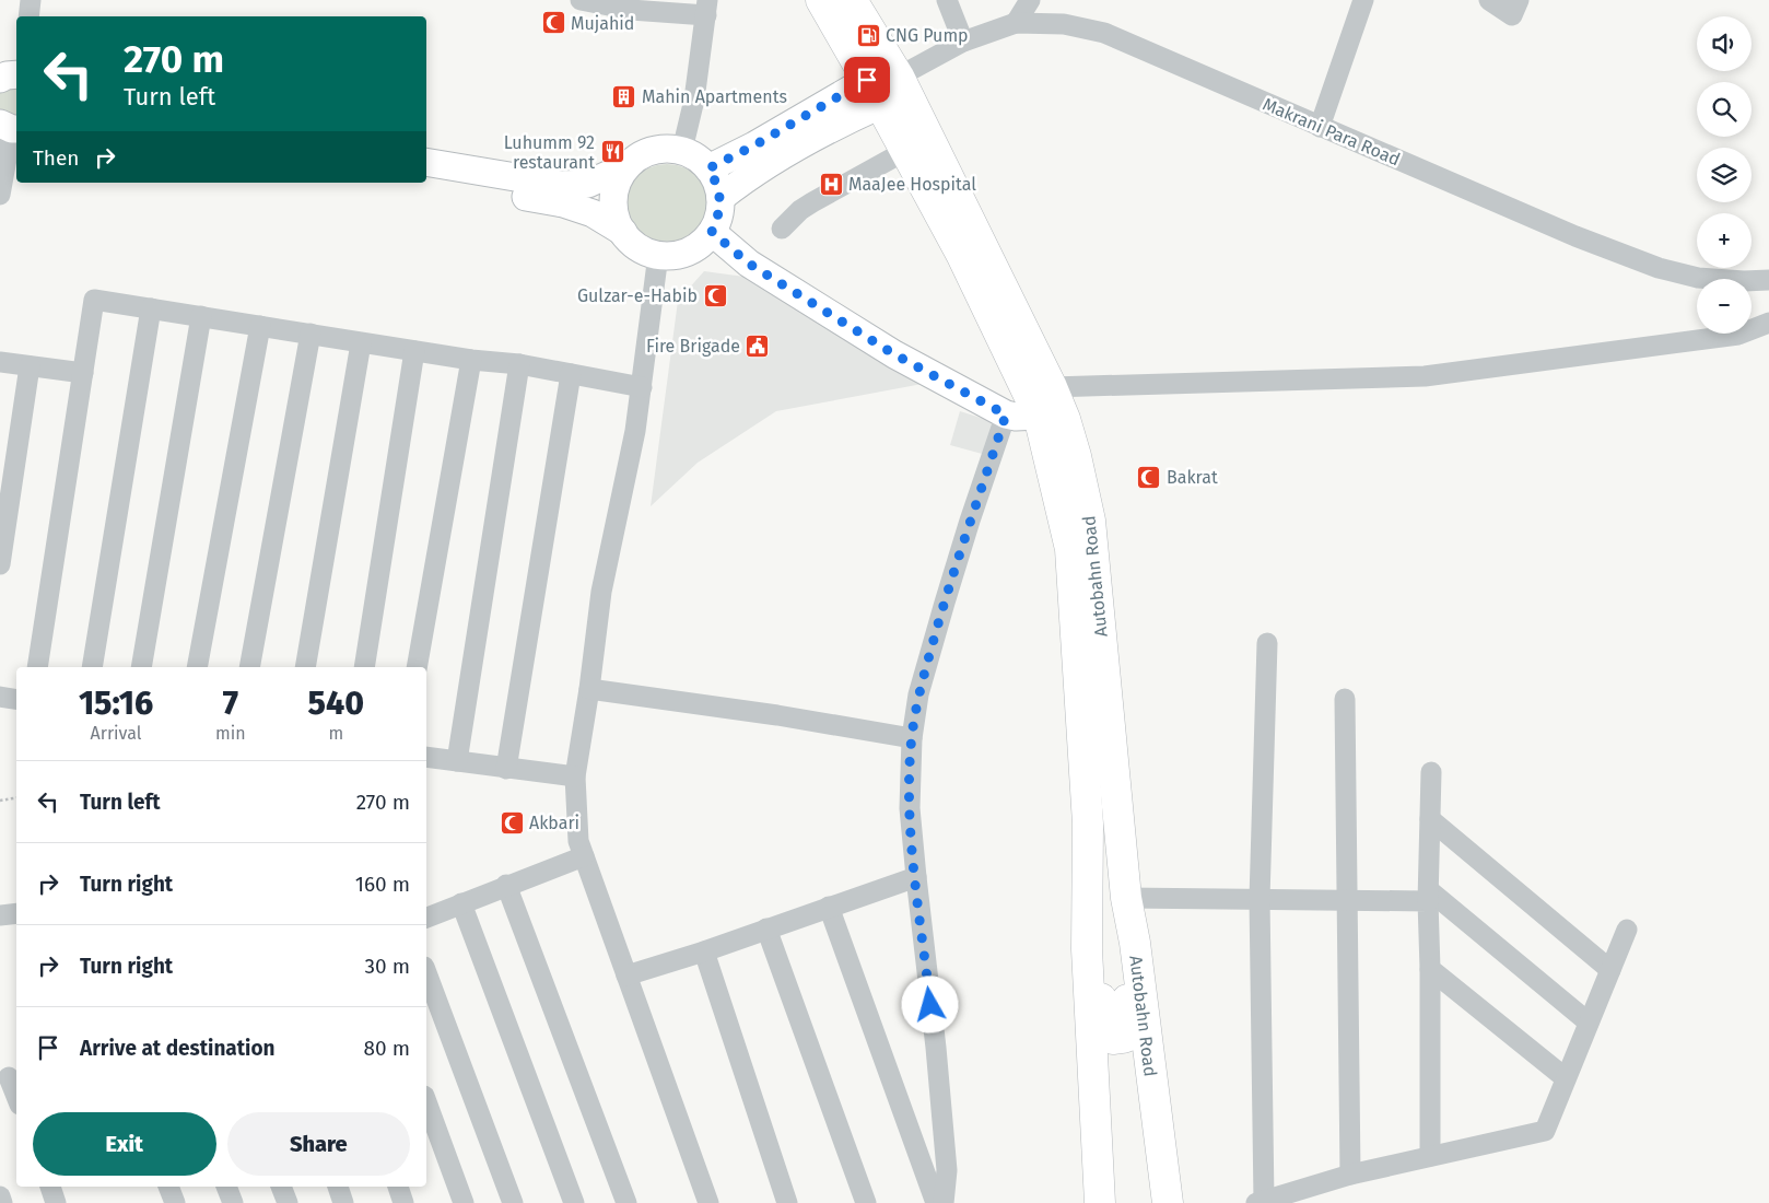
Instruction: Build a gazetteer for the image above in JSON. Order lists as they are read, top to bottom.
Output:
{
  "streets": {
    "highway": ["Autobahn Road"],
    "street": ["Makrani Para Road"]
  },
  "crossings": [
    ["Makrani Para Road", "Autobahn Road"]
  ],
  "places": {
    "mosque": [
      "Mujahid",
      "Gulzar-e-Habib",
      "Bakrat",
      "Akbari"
    ],
    "fuel station": ["CNG Pump"],
    "building": ["Mahin Apartments"],
    "restaurant": ["Luhumm 92 restaurant"],
    "hospital": ["MaaJee Hospital"],
    "public building": ["Fire Brigade"]
  },
  "page": {
    "map_buttons": ["+", "−"],
    "turn": ["270 m", "Turn left"],
    "then": "Then",
    "eta": [
      "15:16",
      "Arrival",
      "7",
      "min",
      "540",
      "m"
    ],
    "list": [
      {
        "name": "Turn left",
        "value": "270 m"
      },
      {
        "name": "Turn right",
        "value": "160 m"
      },
      {
        "name": "Turn right",
        "value": "30 m"
      },
      {
        "name": "Arrive at destination",
        "value": "80 m"
      }
    ],
    "buttons": ["Exit", "Share"]
  }
}
